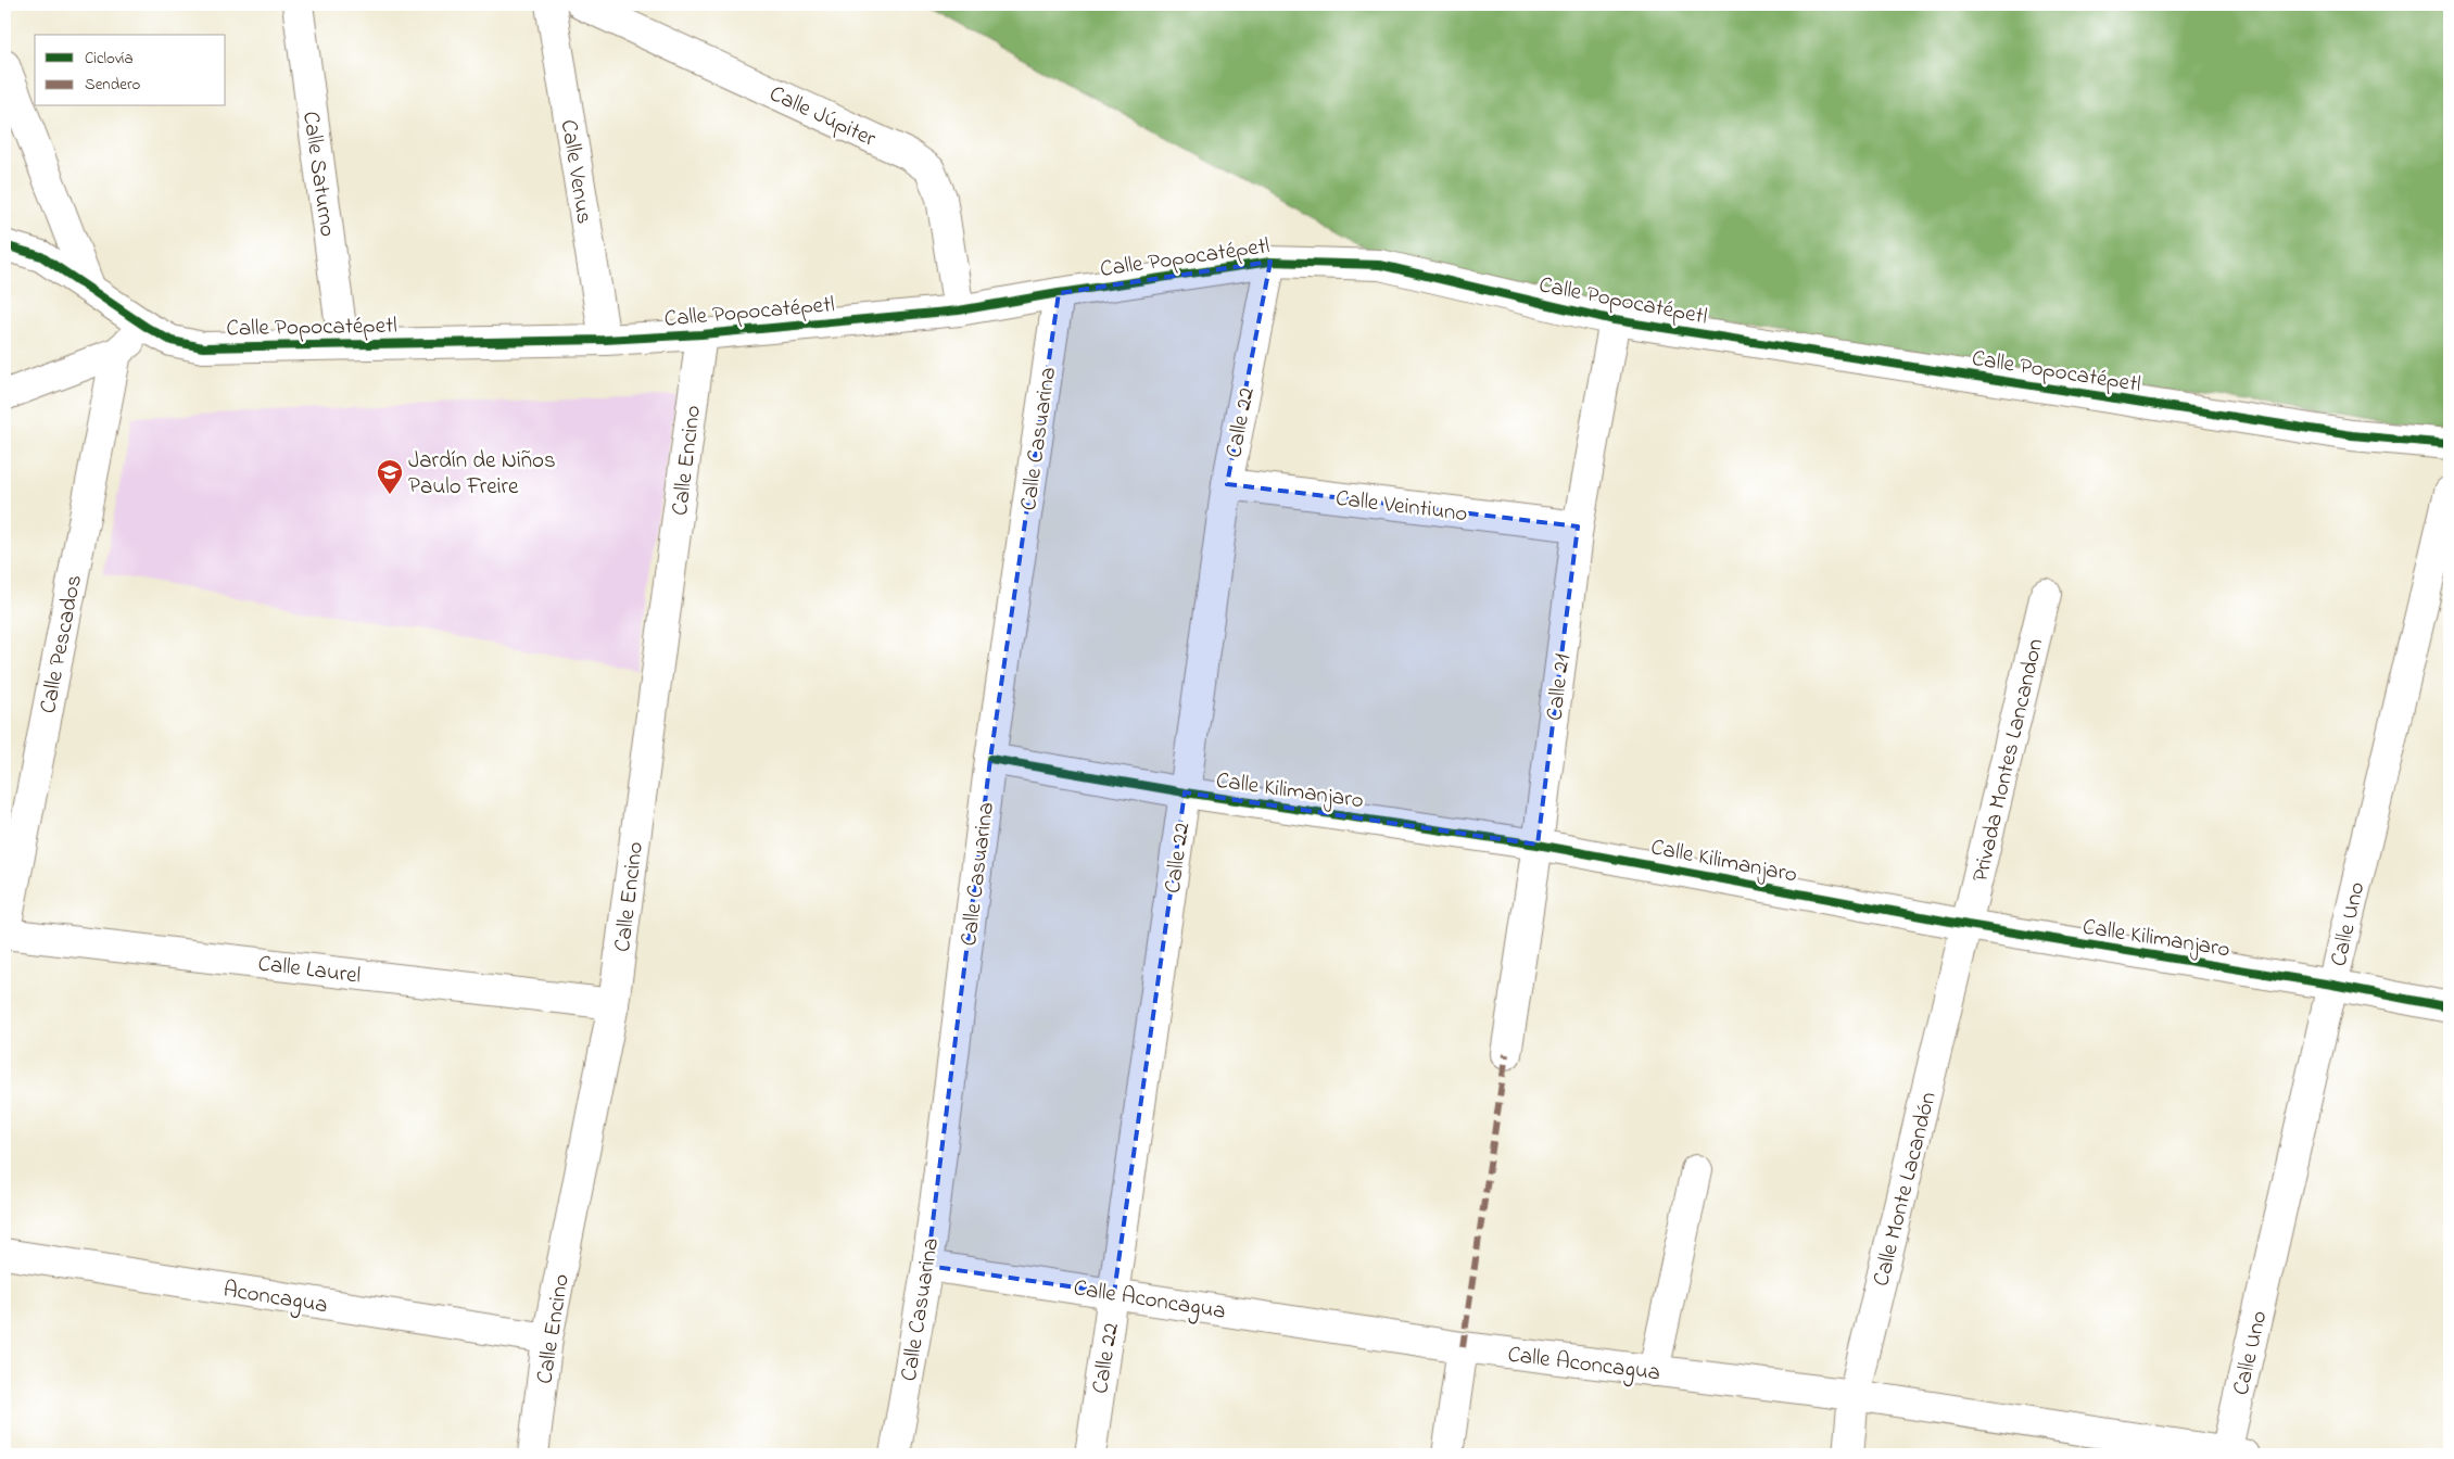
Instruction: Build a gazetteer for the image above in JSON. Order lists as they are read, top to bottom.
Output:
{
  "streets": {
    "street": [
      "Calle Júpiter",
      "Calle Venus",
      "Calle Saturno",
      "Calle Popocatépetl",
      "Calle 22",
      "Calle Casuarina",
      "Calle Encino",
      "Calle Veintiuno",
      "Calle Pescados",
      "Calle 21",
      "Privada Montes Lancandon",
      "Calle Kilimanjaro",
      "Calle Uno",
      "Calle Laurel",
      "Calle Monte Lacandón",
      "Aconcagua",
      "Calle Aconcagua"
    ]
  },
  "crossings": [
    ["Calle Júpiter", "Calle Popocatépetl"],
    ["Calle Venus", "Calle Popocatépetl"],
    ["Calle Saturno", "Calle Popocatépetl"],
    ["Calle Popocatépetl", "Calle 22"],
    ["Calle Popocatépetl", "Calle Casuarina"],
    ["Calle Popocatépetl", "Calle Encino"],
    ["Calle Popocatépetl", "Calle 21"],
    ["Calle 22", "Calle Veintiuno"],
    ["Calle 22", "Calle Kilimanjaro"],
    ["Calle 22", "Calle Aconcagua"],
    ["Calle Casuarina", "Calle Kilimanjaro"],
    ["Calle Casuarina", "Calle Aconcagua"],
    ["Calle Encino", "Calle Laurel"],
    ["Calle Encino", "Aconcagua"],
    ["Calle Veintiuno", "Calle 21"],
    ["Calle Pescados", "Calle Laurel"],
    ["Calle 21", "Calle Kilimanjaro"],
    ["Privada Montes Lancandon", "Calle Kilimanjaro"],
    ["Privada Montes Lancandon", "Calle Monte Lacandón"],
    ["Calle Kilimanjaro", "Calle Uno"],
    ["Calle Kilimanjaro", "Calle Monte Lacandón"],
    ["Calle Uno", "Calle Aconcagua"],
    ["Calle Monte Lacandón", "Calle Aconcagua"]
  ],
  "places": {
    "school or university": ["Jardín de Niños Paulo Freire"]
  },
  "legend": ["Ciclovía", "Sendero"]
}
